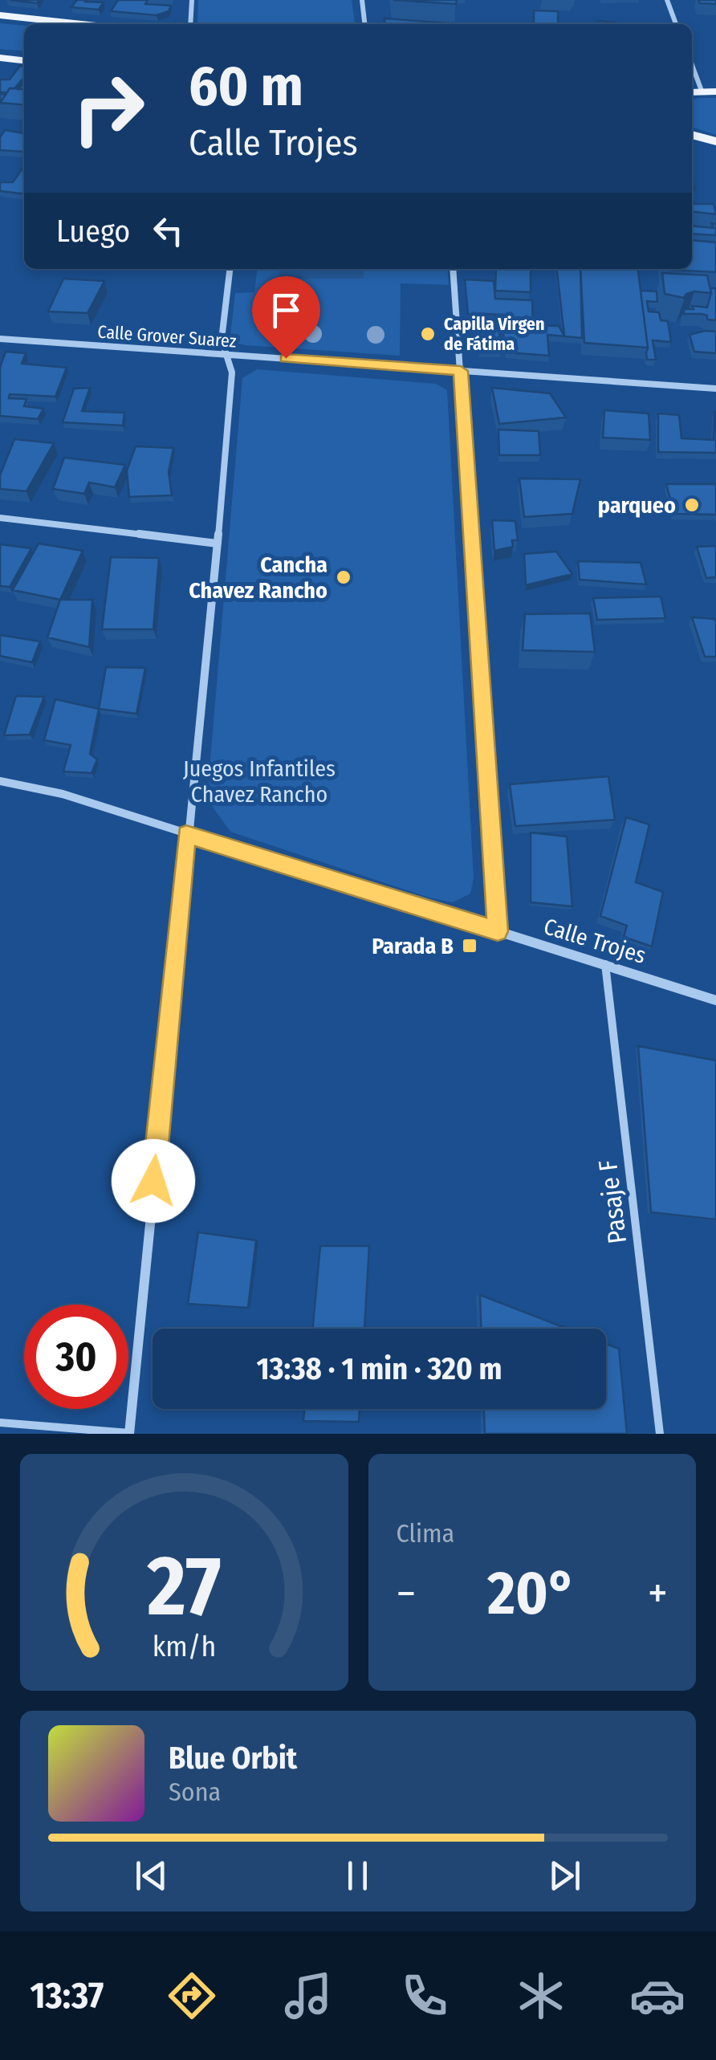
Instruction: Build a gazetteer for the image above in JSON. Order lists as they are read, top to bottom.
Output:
{
  "streets": {
    "street": ["Calle Grover Suarez", "Calle Trojes"],
    "lane": ["Pasaje F"]
  },
  "crossings": [
    ["Calle Trojes", "Pasaje F"]
  ],
  "parks": ["Juegos Infantiles Chavez Rancho"],
  "places": {
    "other": ["Capilla Virgen de Fátima", "parqueo", "Cancha Chavez Rancho"],
    "transit": ["Parada B"]
  },
  "page": {
    "turn": ["60 m", "Calle Trojes"],
    "then": "Luego",
    "limit": "30",
    "trip": "13:38 · 1 min · 320 m",
    "tile": "Clima",
    "heat": ["−", "20°", "+"],
    "song": ["Blue Orbit", "Sona"],
    "tabs": "13:37",
    "gauge": ["27", "km/h"]
  }
}
